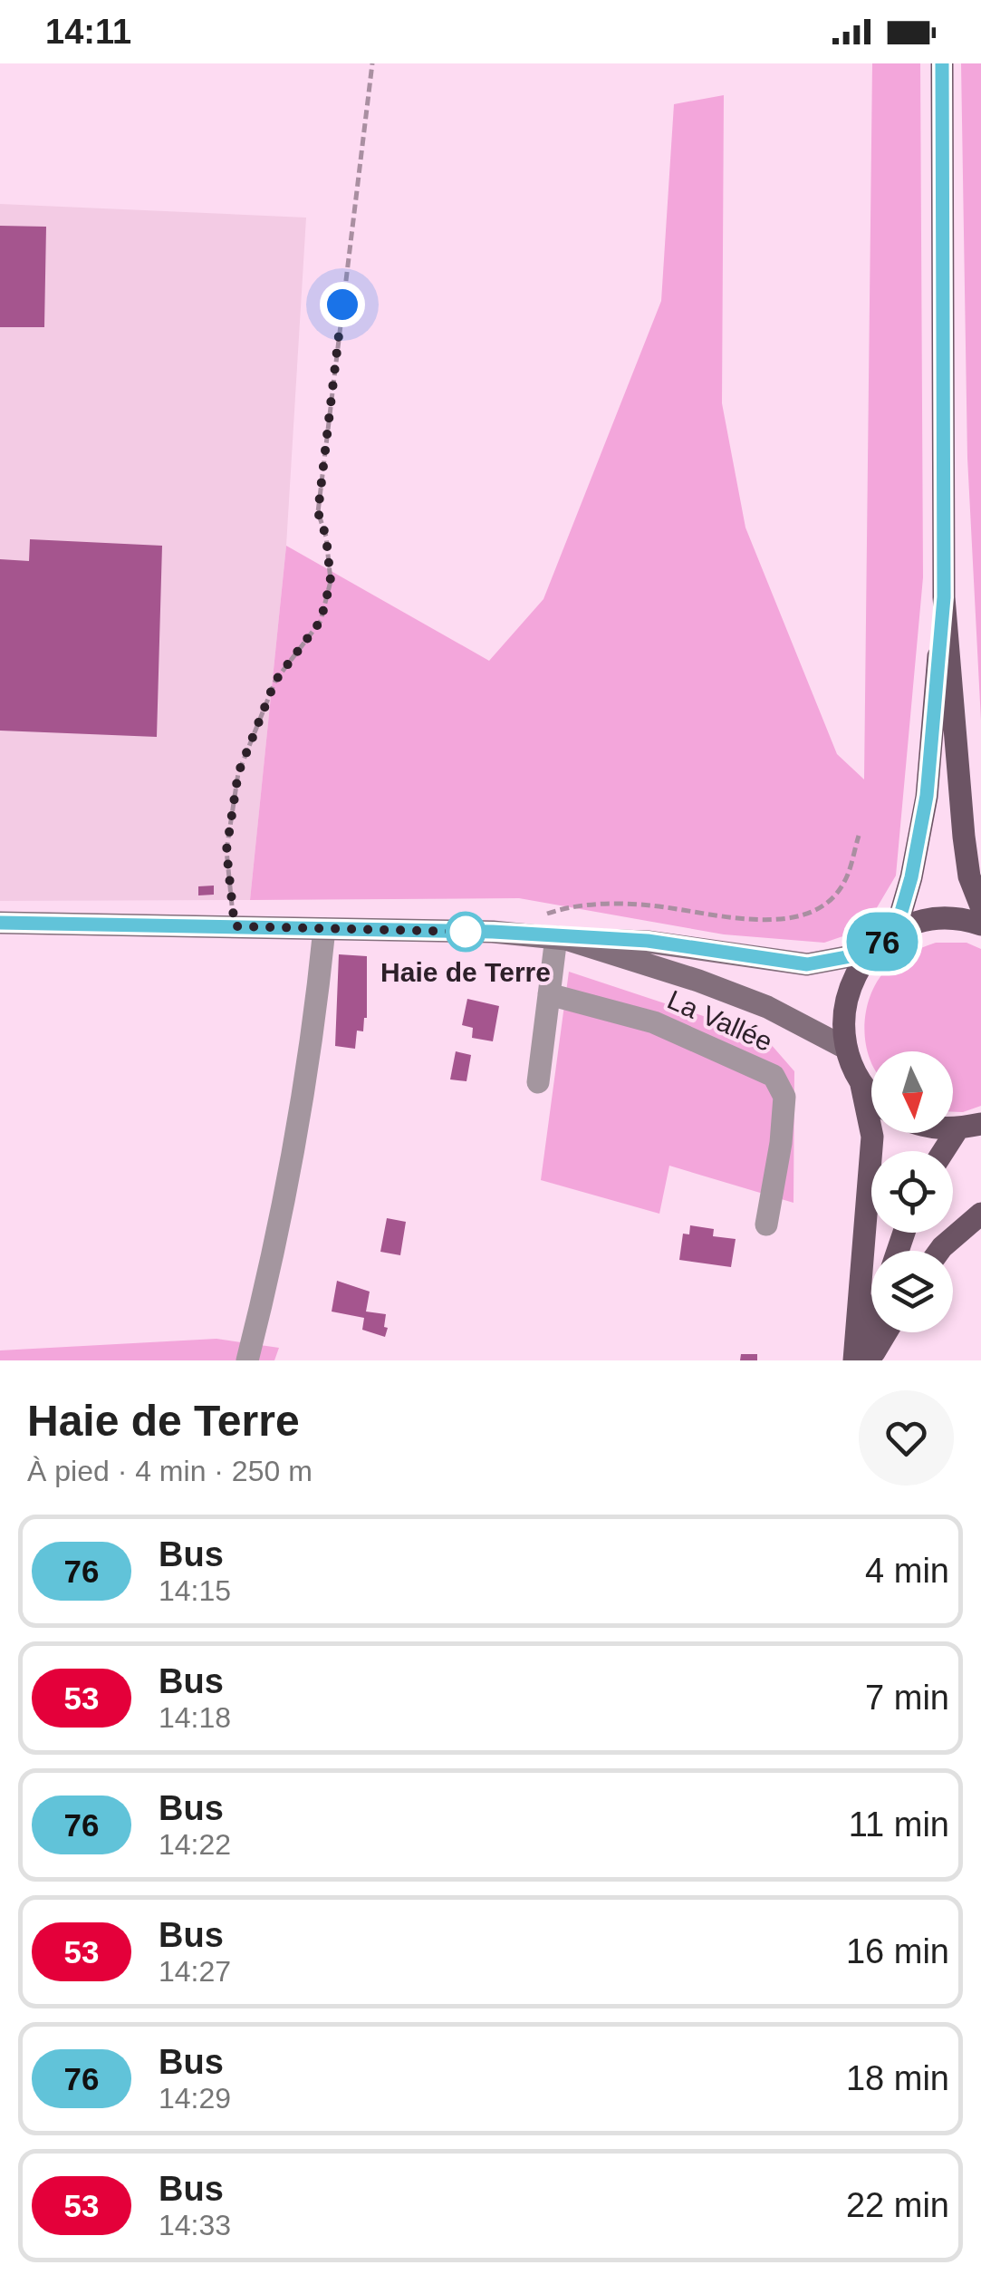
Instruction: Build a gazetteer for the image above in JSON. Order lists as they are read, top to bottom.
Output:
{
  "streets": {
    "street": ["La Vallée"]
  },
  "places": ["Haie de Terre"],
  "lines": ["bus line 76"],
  "north": "bottom",
  "page": {
    "status": "14:11",
    "on_map": "76",
    "heading": ["Haie de Terre", "À pied · 4 min · 250 m"],
    "list": [
      {
        "mark": "76",
        "name": "Bus",
        "note": "14:15",
        "value": "4 min"
      },
      {
        "mark": "53",
        "name": "Bus",
        "note": "14:18",
        "value": "7 min"
      },
      {
        "mark": "76",
        "name": "Bus",
        "note": "14:22",
        "value": "11 min"
      },
      {
        "mark": "53",
        "name": "Bus",
        "note": "14:27",
        "value": "16 min"
      },
      {
        "mark": "76",
        "name": "Bus",
        "note": "14:29",
        "value": "18 min"
      },
      {
        "mark": "53",
        "name": "Bus",
        "note": "14:33",
        "value": "22 min"
      }
    ]
  }
}
